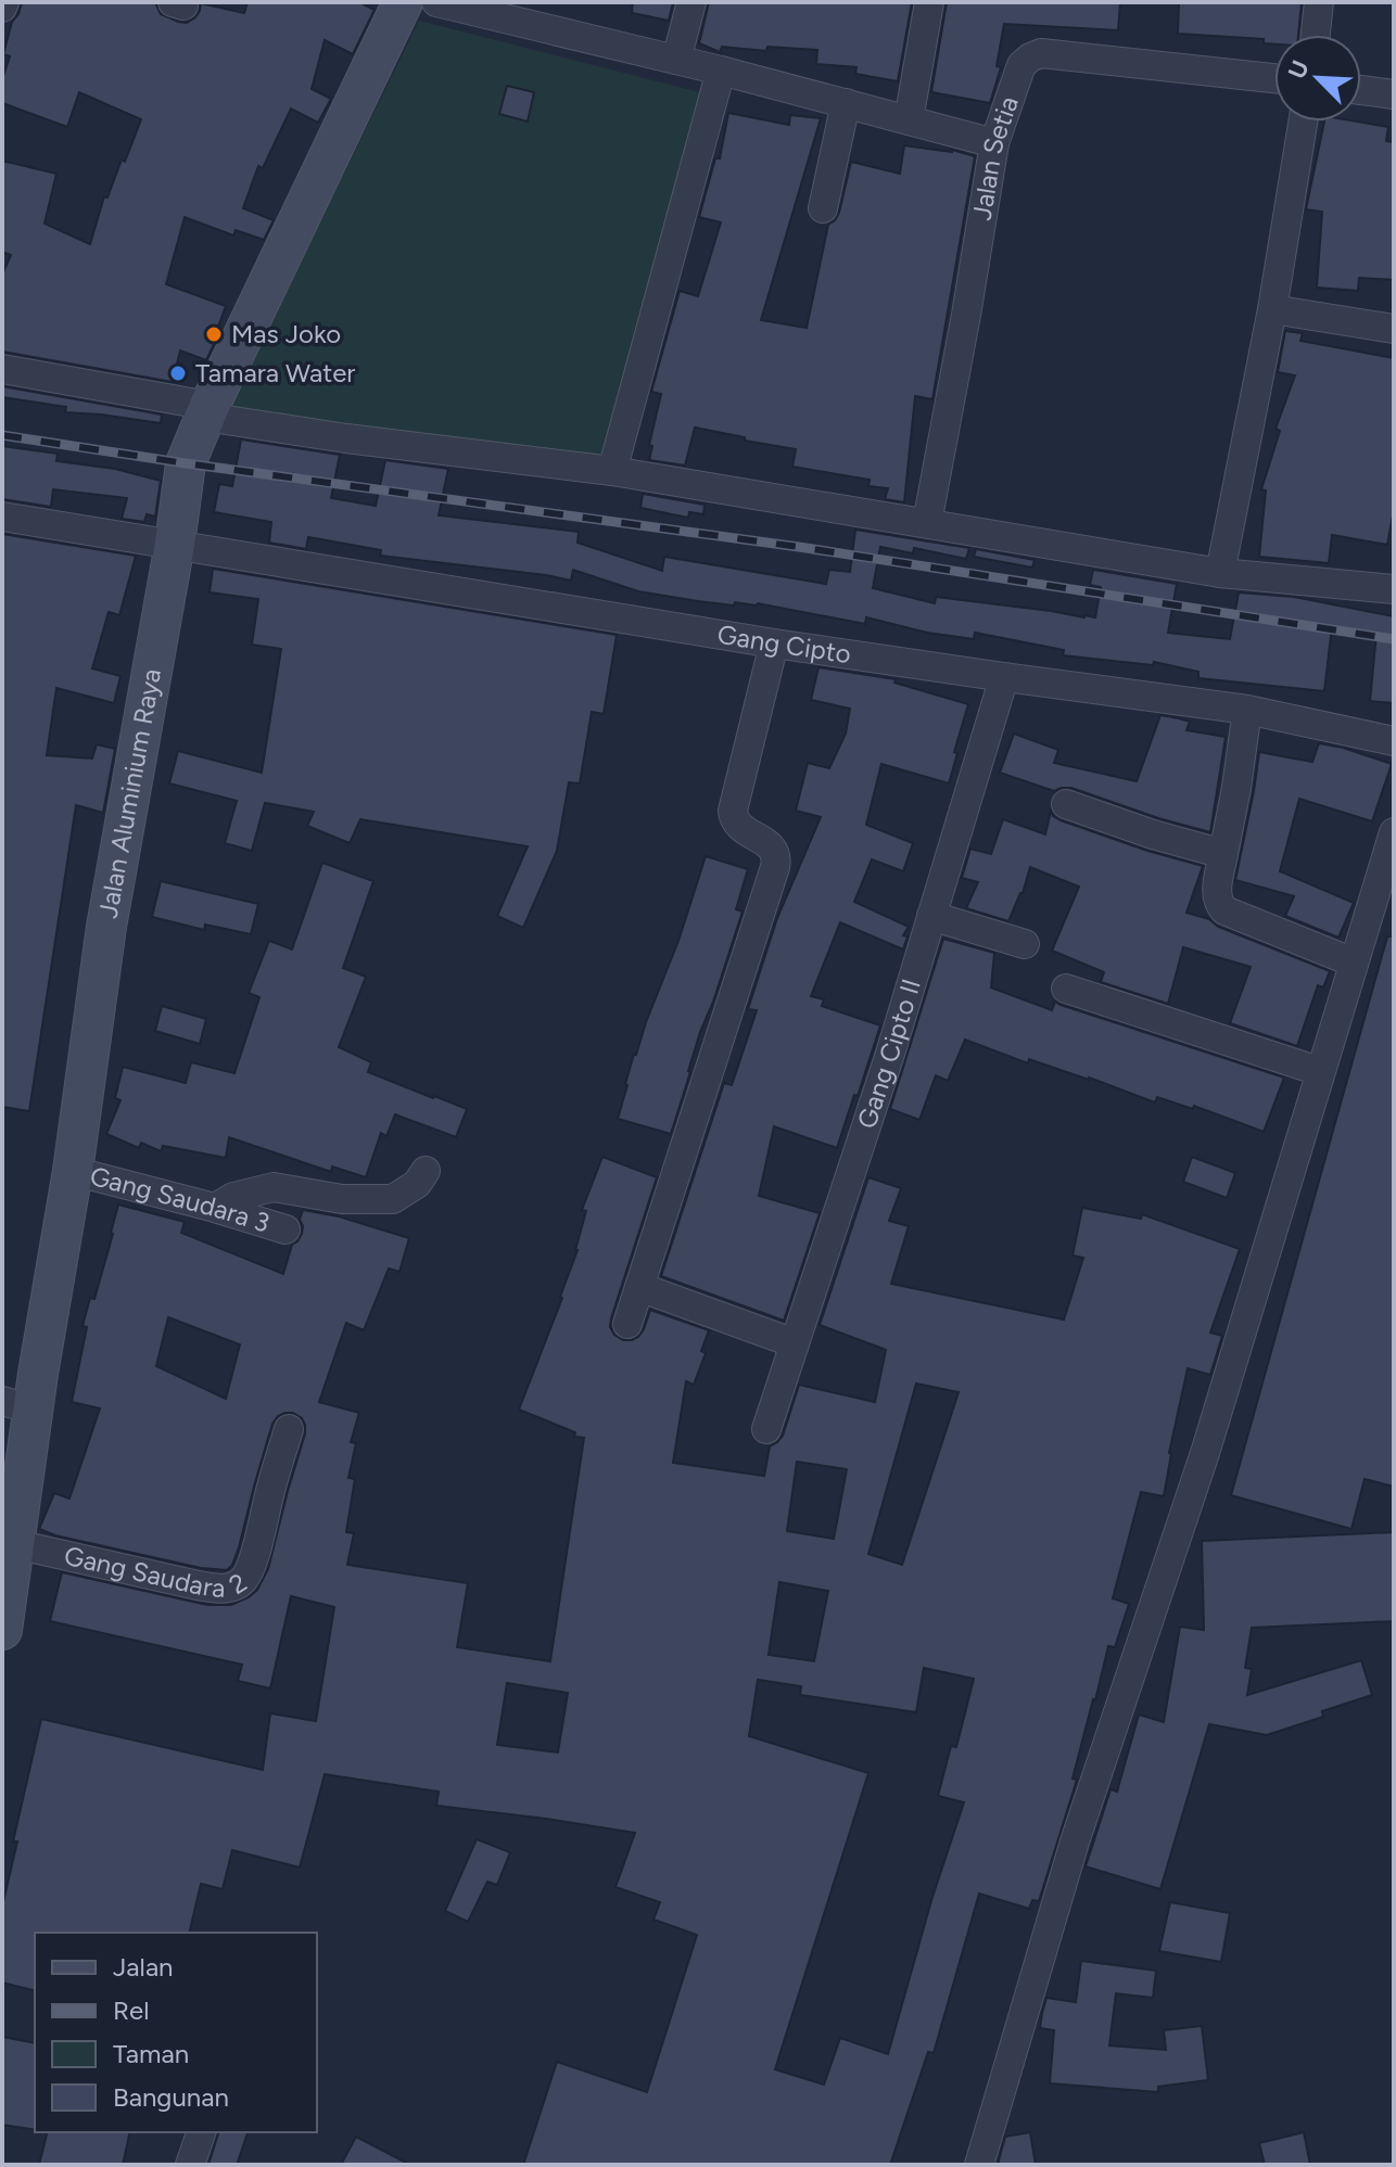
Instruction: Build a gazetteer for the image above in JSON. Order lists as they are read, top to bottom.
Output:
{
  "streets": {
    "main road": ["Jalan Aluminium Raya"],
    "street": [
      "Jalan Setia",
      "Gang Cipto",
      "Gang Cipto II",
      "Gang Saudara 3",
      "Gang Saudara 2"
    ]
  },
  "crossings": [
    ["Gang Cipto", "Jalan Aluminium Raya"],
    ["Gang Cipto", "Gang Cipto II"],
    ["Jalan Aluminium Raya", "Gang Saudara 3"],
    ["Jalan Aluminium Raya", "Gang Saudara 2"]
  ],
  "places": ["Mas Joko", "Tamara Water"],
  "legend": [
    "Jalan",
    "Rel",
    "Taman",
    "Bangunan"
  ],
  "north": "top left"
}
